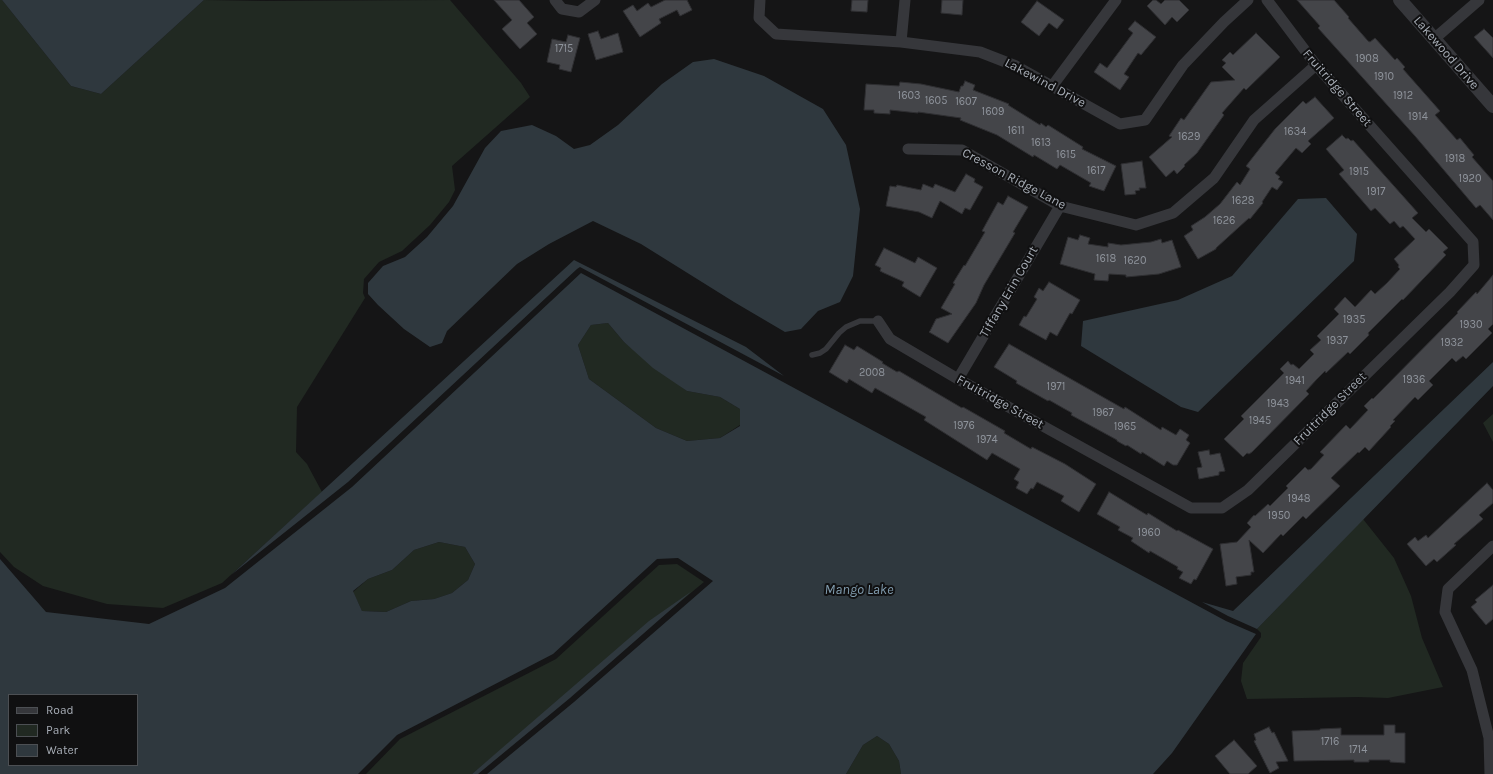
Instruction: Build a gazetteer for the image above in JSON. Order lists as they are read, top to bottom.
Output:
{
  "streets": {
    "street": [
      "Lakewood Drive",
      "Lakewind Drive",
      "Fruitridge Street",
      "Cresson Ridge Lane",
      "Tiffany Erin Court"
    ]
  },
  "crossings": [
    ["Fruitridge Street", "Cresson Ridge Lane"],
    ["Fruitridge Street", "Tiffany Erin Court"],
    ["Cresson Ridge Lane", "Tiffany Erin Court"]
  ],
  "water": ["Mango Lake"],
  "house_numbers": [
    "1715",
    "1908",
    "1910",
    "1603",
    "1912",
    "1605",
    "1607",
    "1609",
    "1914",
    "1611",
    "1634",
    "1629",
    "1613",
    "1615",
    "1918",
    "1617",
    "1915",
    "1920",
    "1917",
    "1628",
    "1626",
    "1618",
    "1620",
    "1935",
    "1930",
    "1937",
    "1932",
    "2008",
    "1936",
    "1941",
    "1971",
    "1943",
    "1967",
    "1945",
    "1976",
    "1965",
    "1974",
    "1948",
    "1950",
    "1960",
    "1716",
    "1714"
  ],
  "legend": ["Road", "Park", "Water"]
}
